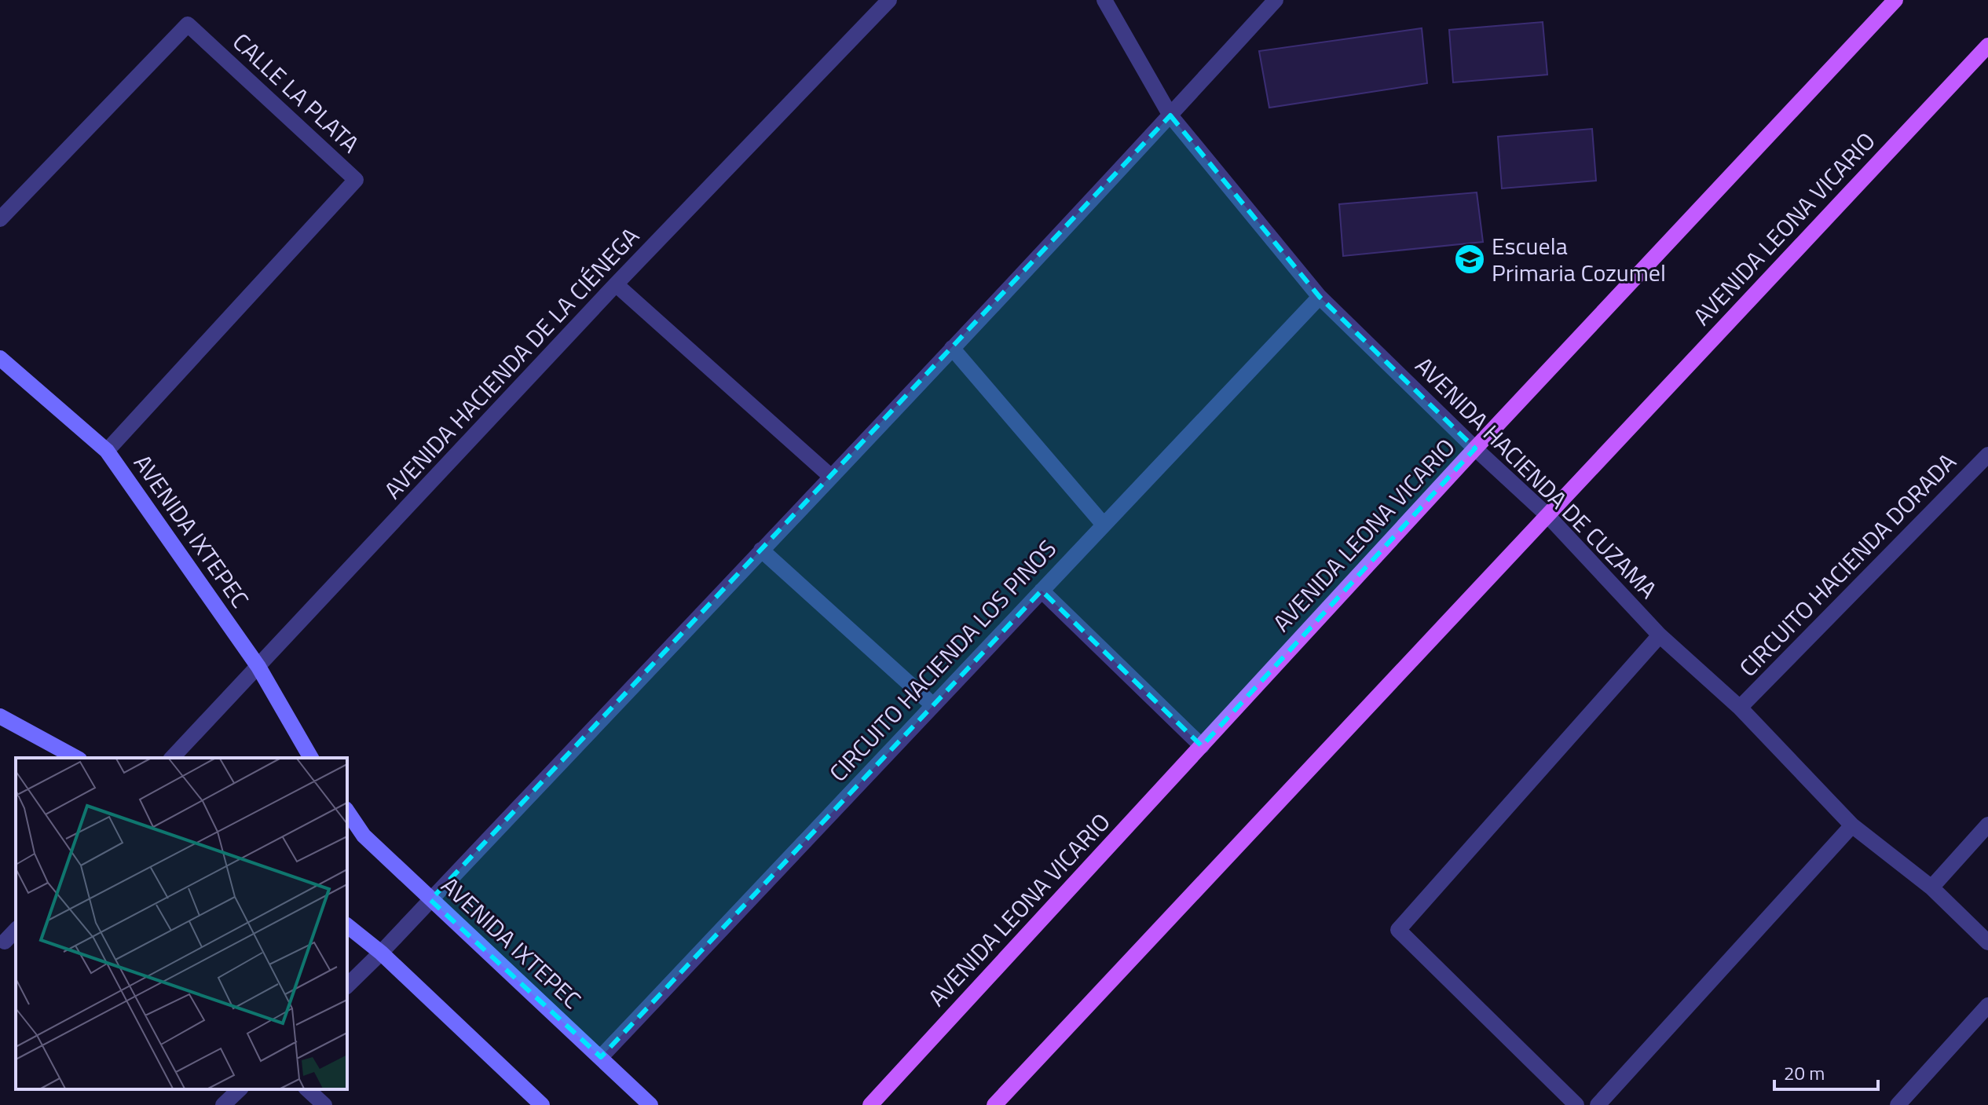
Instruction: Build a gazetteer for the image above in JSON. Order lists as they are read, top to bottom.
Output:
{
  "streets": {
    "main road": ["AVENIDA LEONA VICARIO", "AVENIDA IXTEPEC"],
    "street": [
      "CALLE LA PLATA",
      "AVENIDA HACIENDA DE LA CIÉNEGA",
      "AVENIDA HACIENDA DE CUZAMA",
      "CIRCUITO HACIENDA DORADA",
      "CIRCUITO HACIENDA LOS PINOS"
    ]
  },
  "crossings": [
    ["CALLE LA PLATA", "AVENIDA IXTEPEC"],
    ["AVENIDA LEONA VICARIO", "AVENIDA HACIENDA DE CUZAMA"],
    ["AVENIDA HACIENDA DE LA CIÉNEGA", "AVENIDA IXTEPEC"],
    ["AVENIDA HACIENDA DE CUZAMA", "CIRCUITO HACIENDA DORADA"],
    ["AVENIDA HACIENDA DE CUZAMA", "CIRCUITO HACIENDA LOS PINOS"],
    ["AVENIDA IXTEPEC", "CIRCUITO HACIENDA LOS PINOS"]
  ],
  "places": {
    "school or university": ["Escuela Primaria Cozumel"]
  },
  "scale_bar": "20 m"
}
